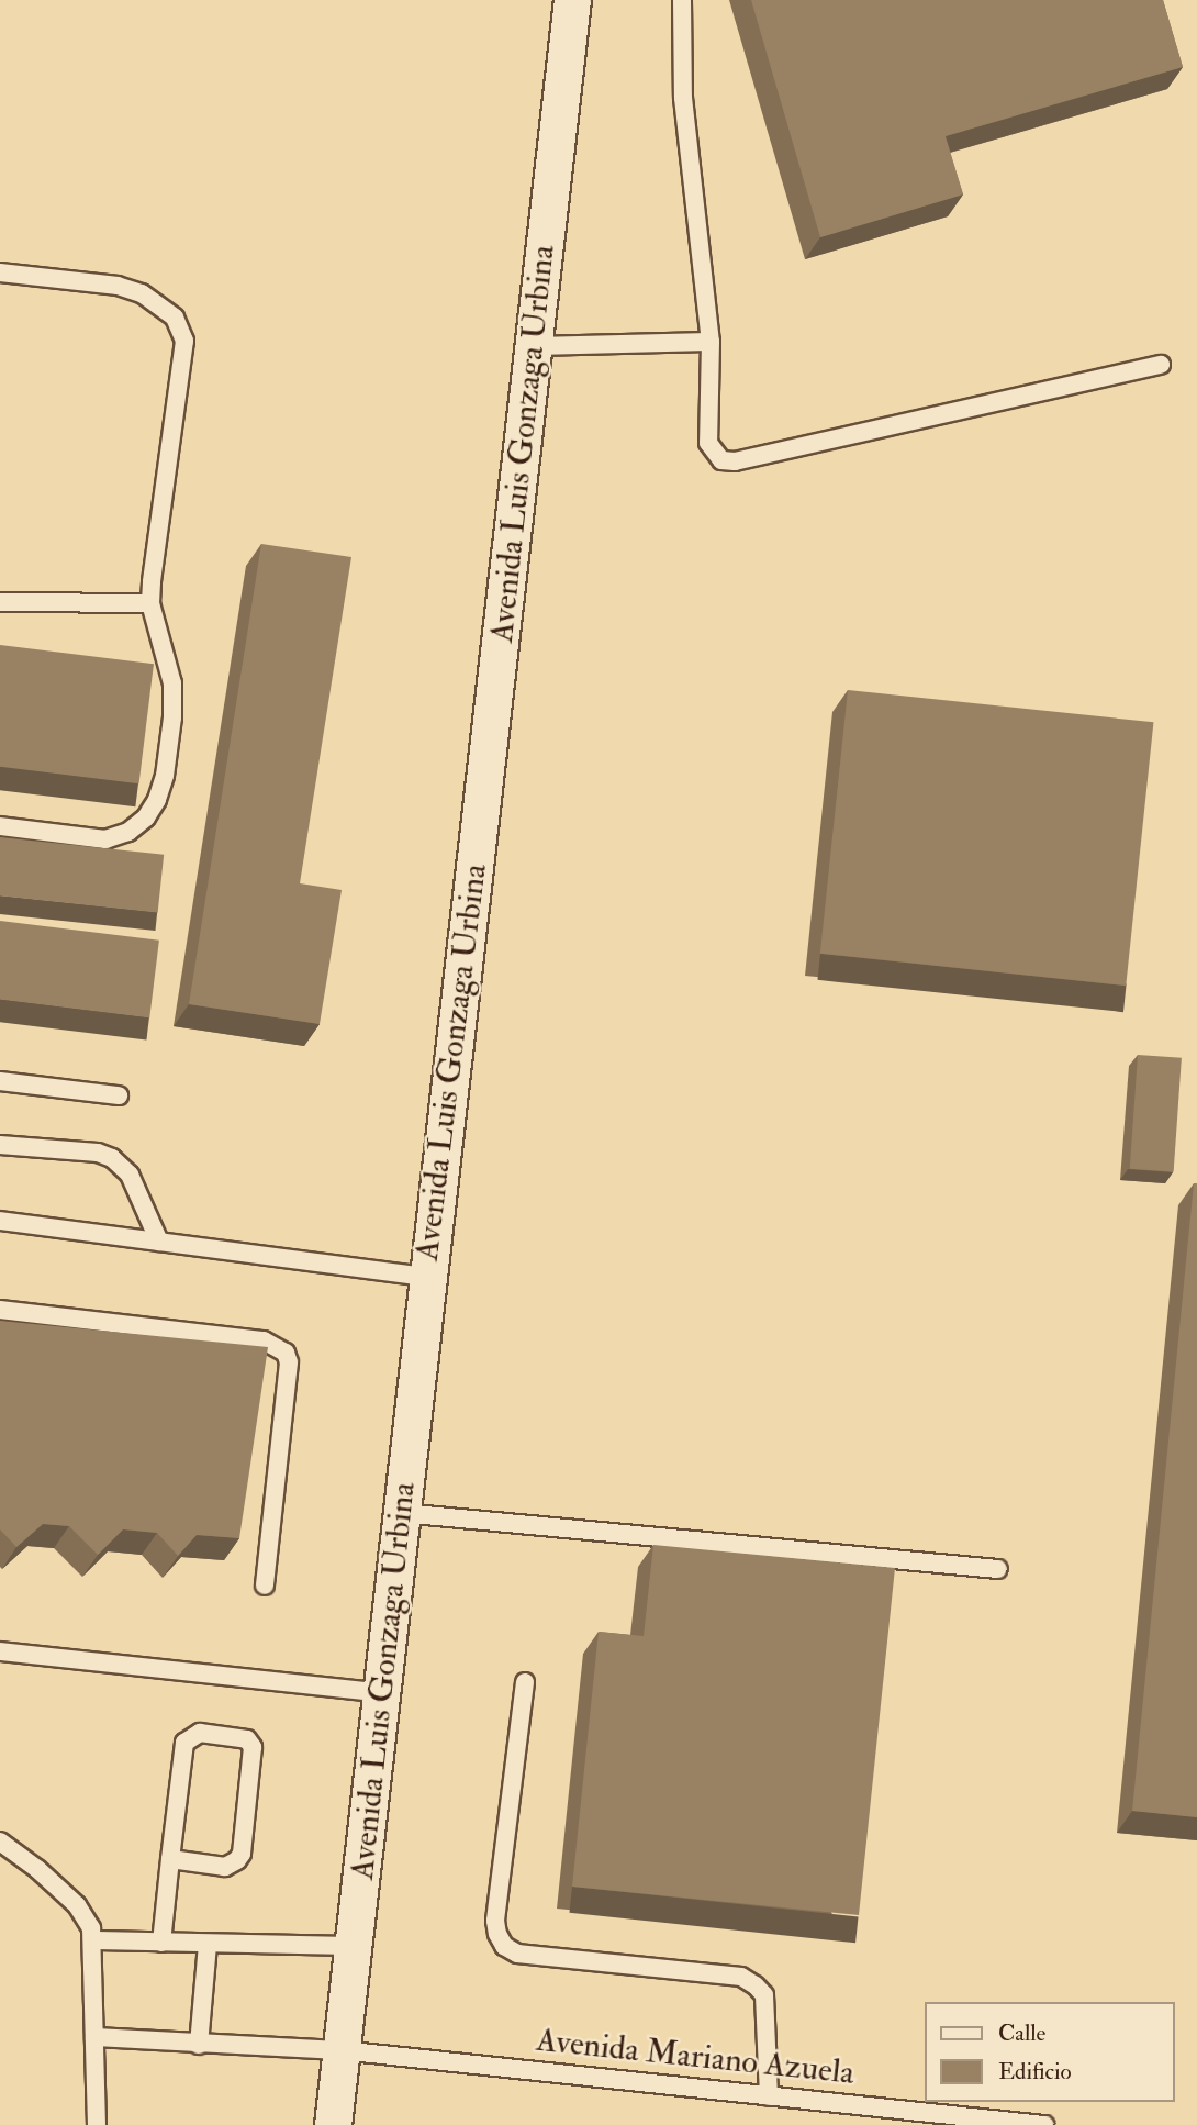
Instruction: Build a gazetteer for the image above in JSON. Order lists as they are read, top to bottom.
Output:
{
  "streets": {
    "street": ["Avenida Luis Gonzaga Urbina"],
    "lane": ["Avenida Mariano Azuela"]
  },
  "crossings": [
    ["Avenida Luis Gonzaga Urbina", "Avenida Mariano Azuela"]
  ],
  "legend": ["Calle", "Edificio"]
}
